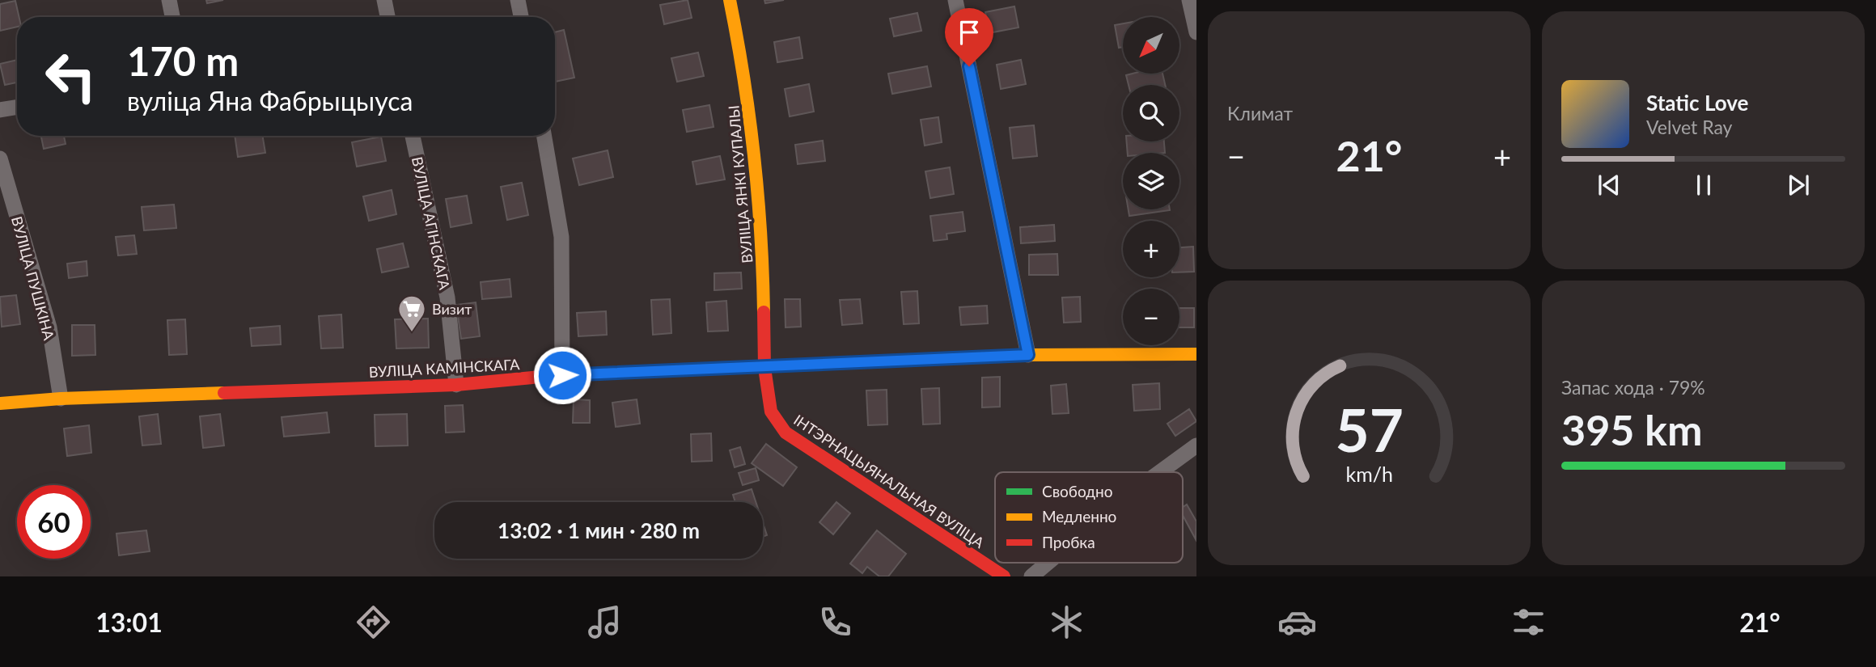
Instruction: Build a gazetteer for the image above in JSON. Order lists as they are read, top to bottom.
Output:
{
  "streets": {
    "main road": ["ВУЛІЦА ЯНКІ КУПАЛЫ", "ВУЛІЦА КАМІНСКАГА", "ІНТЭРНАЦЫЯНАЛЬНАЯ ВУЛІЦА"],
    "street": ["ВУЛІЦА АГІНСКАГА", "ВУЛІЦА ПУШКІНА"]
  },
  "crossings": [
    ["ВУЛІЦА ЯНКІ КУПАЛЫ", "ВУЛІЦА КАМІНСКАГА"],
    ["ВУЛІЦА ЯНКІ КУПАЛЫ", "ІНТЭРНАЦЫЯНАЛЬНАЯ ВУЛІЦА"],
    ["ВУЛІЦА АГІНСКАГА", "ВУЛІЦА КАМІНСКАГА"],
    ["ВУЛІЦА ПУШКІНА", "ВУЛІЦА КАМІНСКАГА"],
    ["ВУЛІЦА КАМІНСКАГА", "ІНТЭРНАЦЫЯНАЛЬНАЯ ВУЛІЦА"]
  ],
  "places": {
    "supermarket": ["Визит"]
  },
  "legend": ["Свободно", "Медленно", "Пробка"],
  "north": "bottom left",
  "page": {
    "tile": [
      "Климат",
      ["Запас хода · 79%", "395 km"]
    ],
    "map_buttons": ["+", "−"],
    "turn": ["170 m", "вуліца Яна Фабрыцыуса"],
    "song": ["Static Love", "Velvet Ray"],
    "heat": ["−", "21°", "+"],
    "limit": "60",
    "trip": "13:02 · 1 мин · 280 m",
    "tabs": ["13:01", "21°"],
    "gauge": ["57", "km/h"]
  }
}
